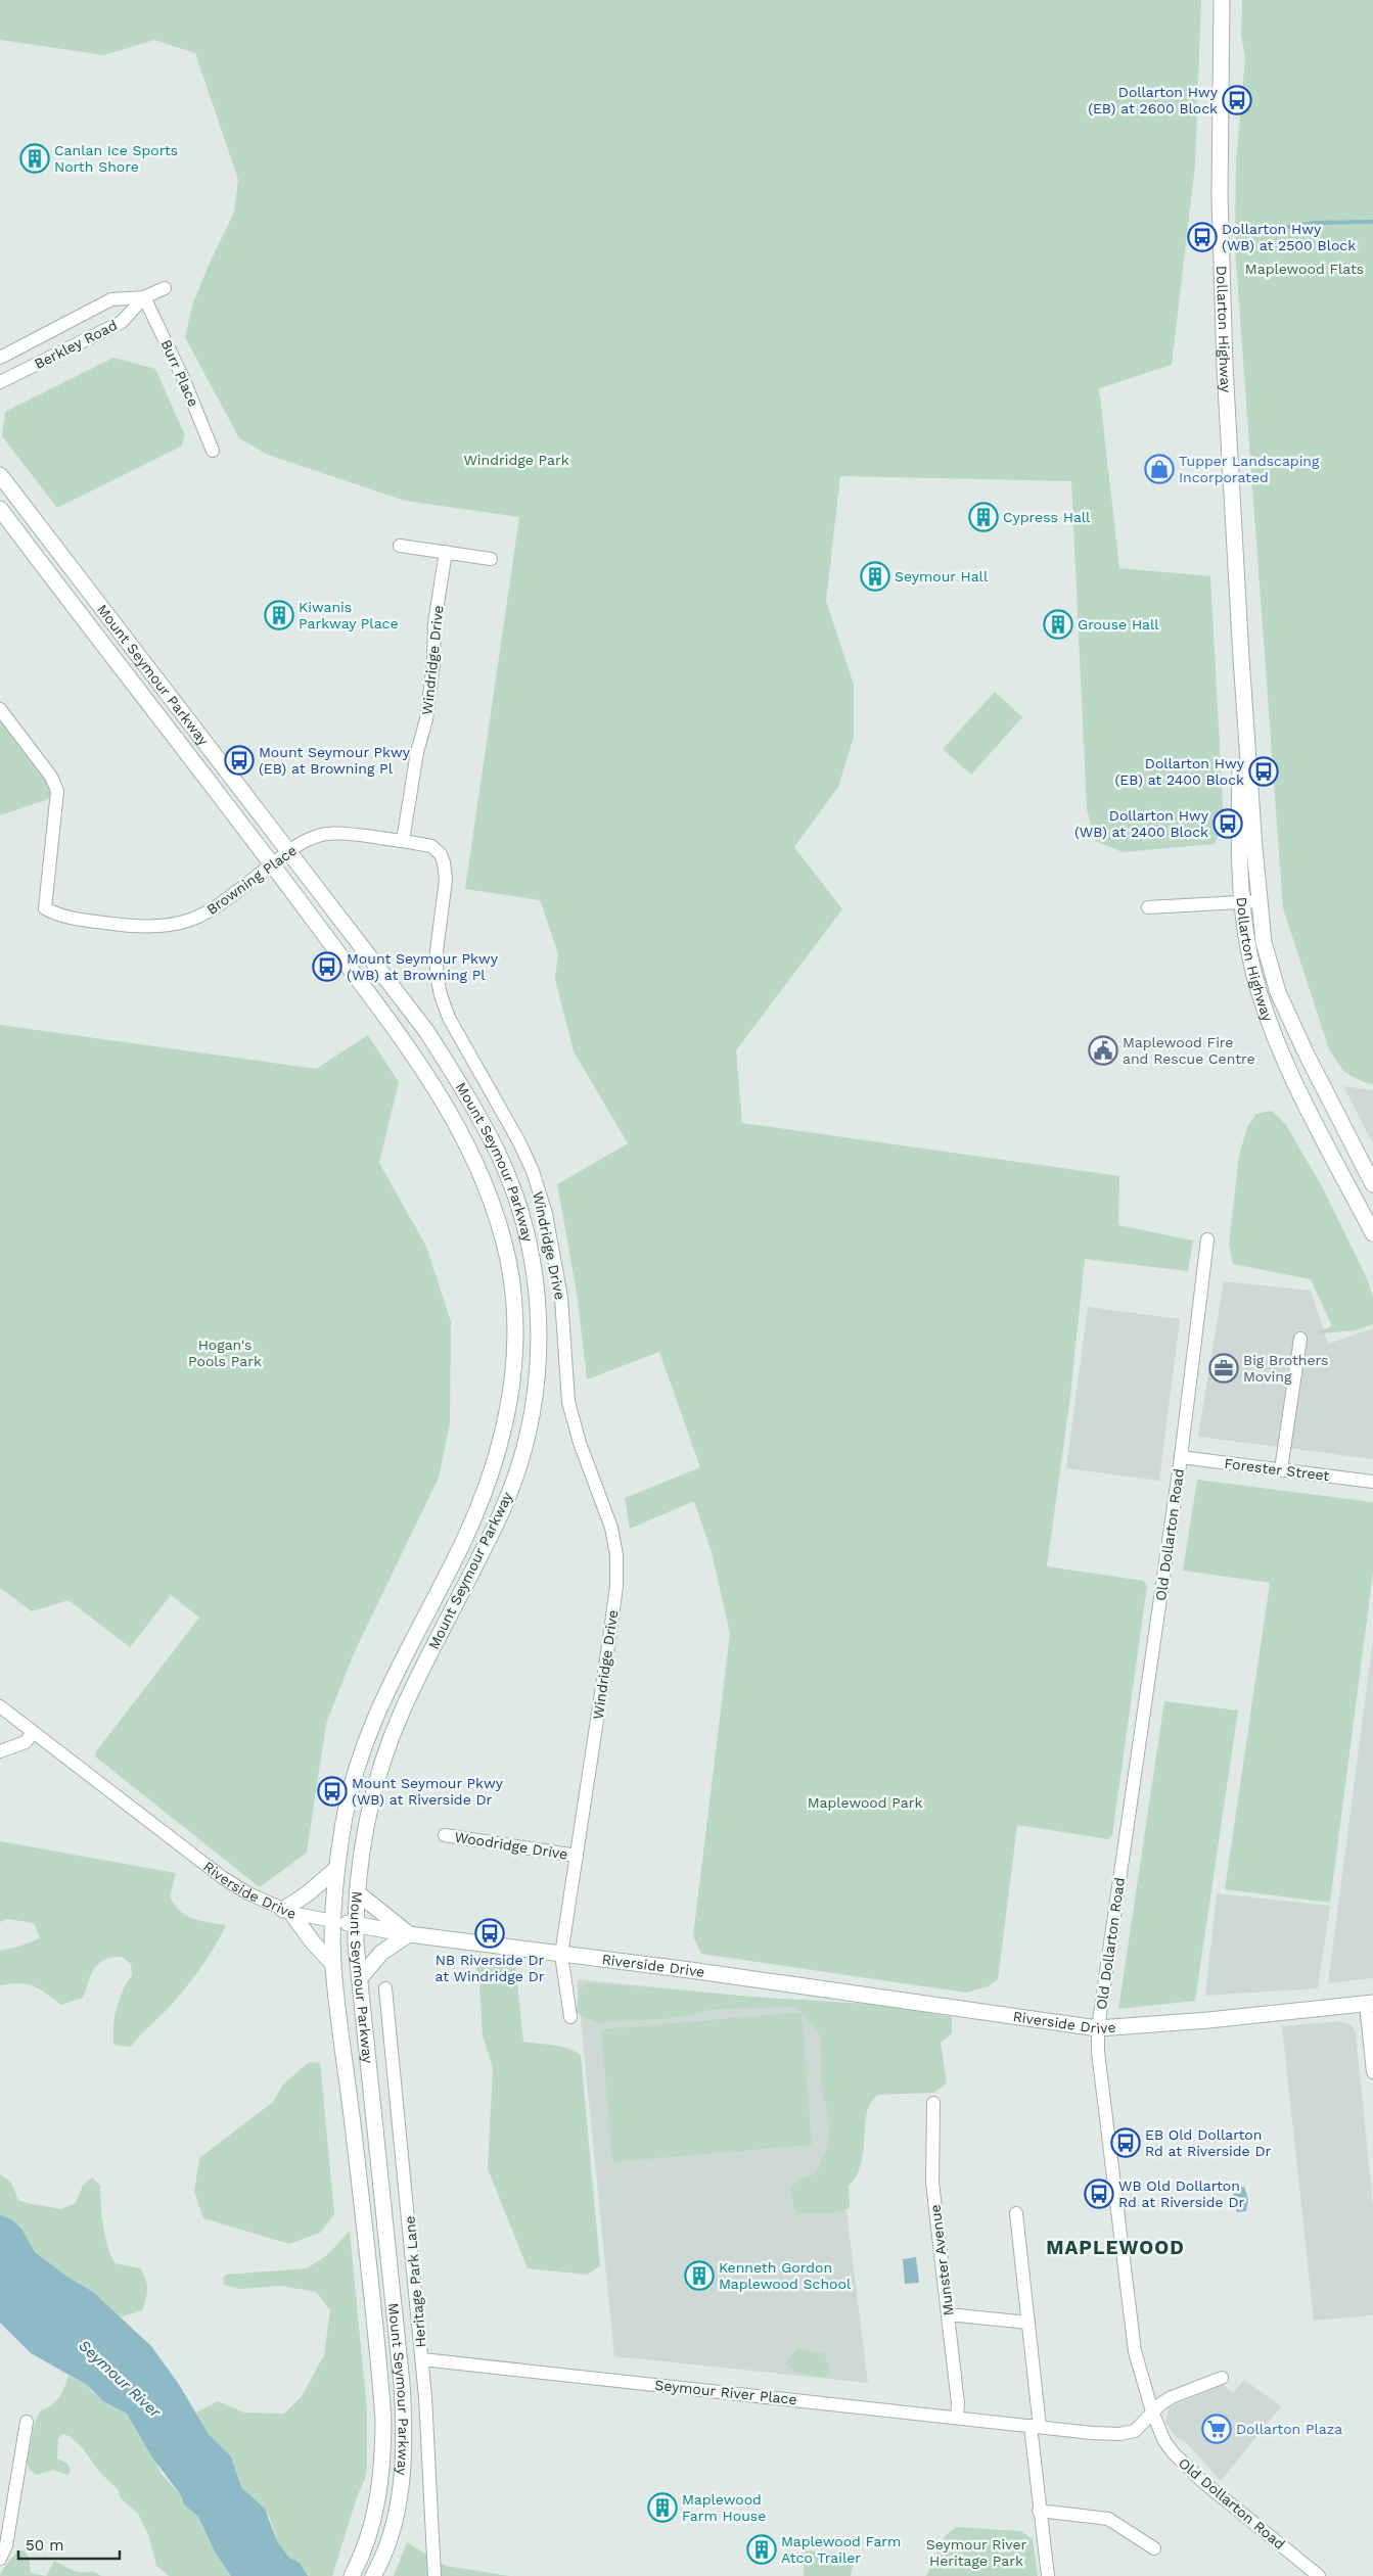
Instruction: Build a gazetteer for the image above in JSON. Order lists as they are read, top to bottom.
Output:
{
  "streets": {
    "main road": ["Dollarton Highway", "Mount Seymour Parkway", "Riverside Drive"],
    "street": [
      "Berkley Road",
      "Burr Place",
      "Windridge Drive",
      "Browning Place",
      "Forester Street",
      "Old Dollarton Road",
      "Woodridge Drive",
      "Munster Avenue",
      "Heritage Park Lane",
      "Seymour River Place"
    ]
  },
  "crossings": [
    ["Berkley Road", "Burr Place"],
    ["Windridge Drive", "Browning Place"],
    ["Windridge Drive", "Woodridge Drive"],
    ["Windridge Drive", "Riverside Drive"],
    ["Mount Seymour Parkway", "Browning Place"],
    ["Mount Seymour Parkway", "Riverside Drive"],
    ["Forester Street", "Old Dollarton Road"],
    ["Old Dollarton Road", "Riverside Drive"],
    ["Old Dollarton Road", "Seymour River Place"],
    ["Munster Avenue", "Seymour River Place"],
    ["Heritage Park Lane", "Seymour River Place"]
  ],
  "districts": ["MAPLEWOOD"],
  "water": ["Seymour River"],
  "parks": [
    "Maplewood Flats",
    "Windridge Park",
    "Hogan's Pools Park",
    "Maplewood Park",
    "Seymour River Heritage Park"
  ],
  "places": {
    "bus stop": [
      "Dollarton Hwy (EB) at 2600 Block",
      "Dollarton Hwy (WB) at 2500 Block",
      "Mount Seymour Pkwy (EB) at Browning Pl",
      "Dollarton Hwy (EB) at 2400 Block",
      "Dollarton Hwy (WB) at 2400 Block",
      "Mount Seymour Pkwy (WB) at Browning Pl",
      "Mount Seymour Pkwy (WB) at Riverside Dr",
      "NB Riverside Dr at Windridge Dr",
      "EB Old Dollarton Rd at Riverside Dr",
      "WB Old Dollarton Rd at Riverside Dr"
    ],
    "building": [
      "Canlan Ice Sports North Shore",
      "Cypress Hall",
      "Seymour Hall",
      "Kiwanis Parkway Place",
      "Grouse Hall",
      "Kenneth Gordon Maplewood School",
      "Maplewood Farm House",
      "Maplewood Farm Atco Trailer"
    ],
    "shop": ["Tupper Landscaping Incorporated"],
    "public building": ["Maplewood Fire and Rescue Centre"],
    "office": ["Big Brothers Moving"],
    "supermarket": ["Dollarton Plaza"]
  },
  "scale_bar": "50 m"
}
